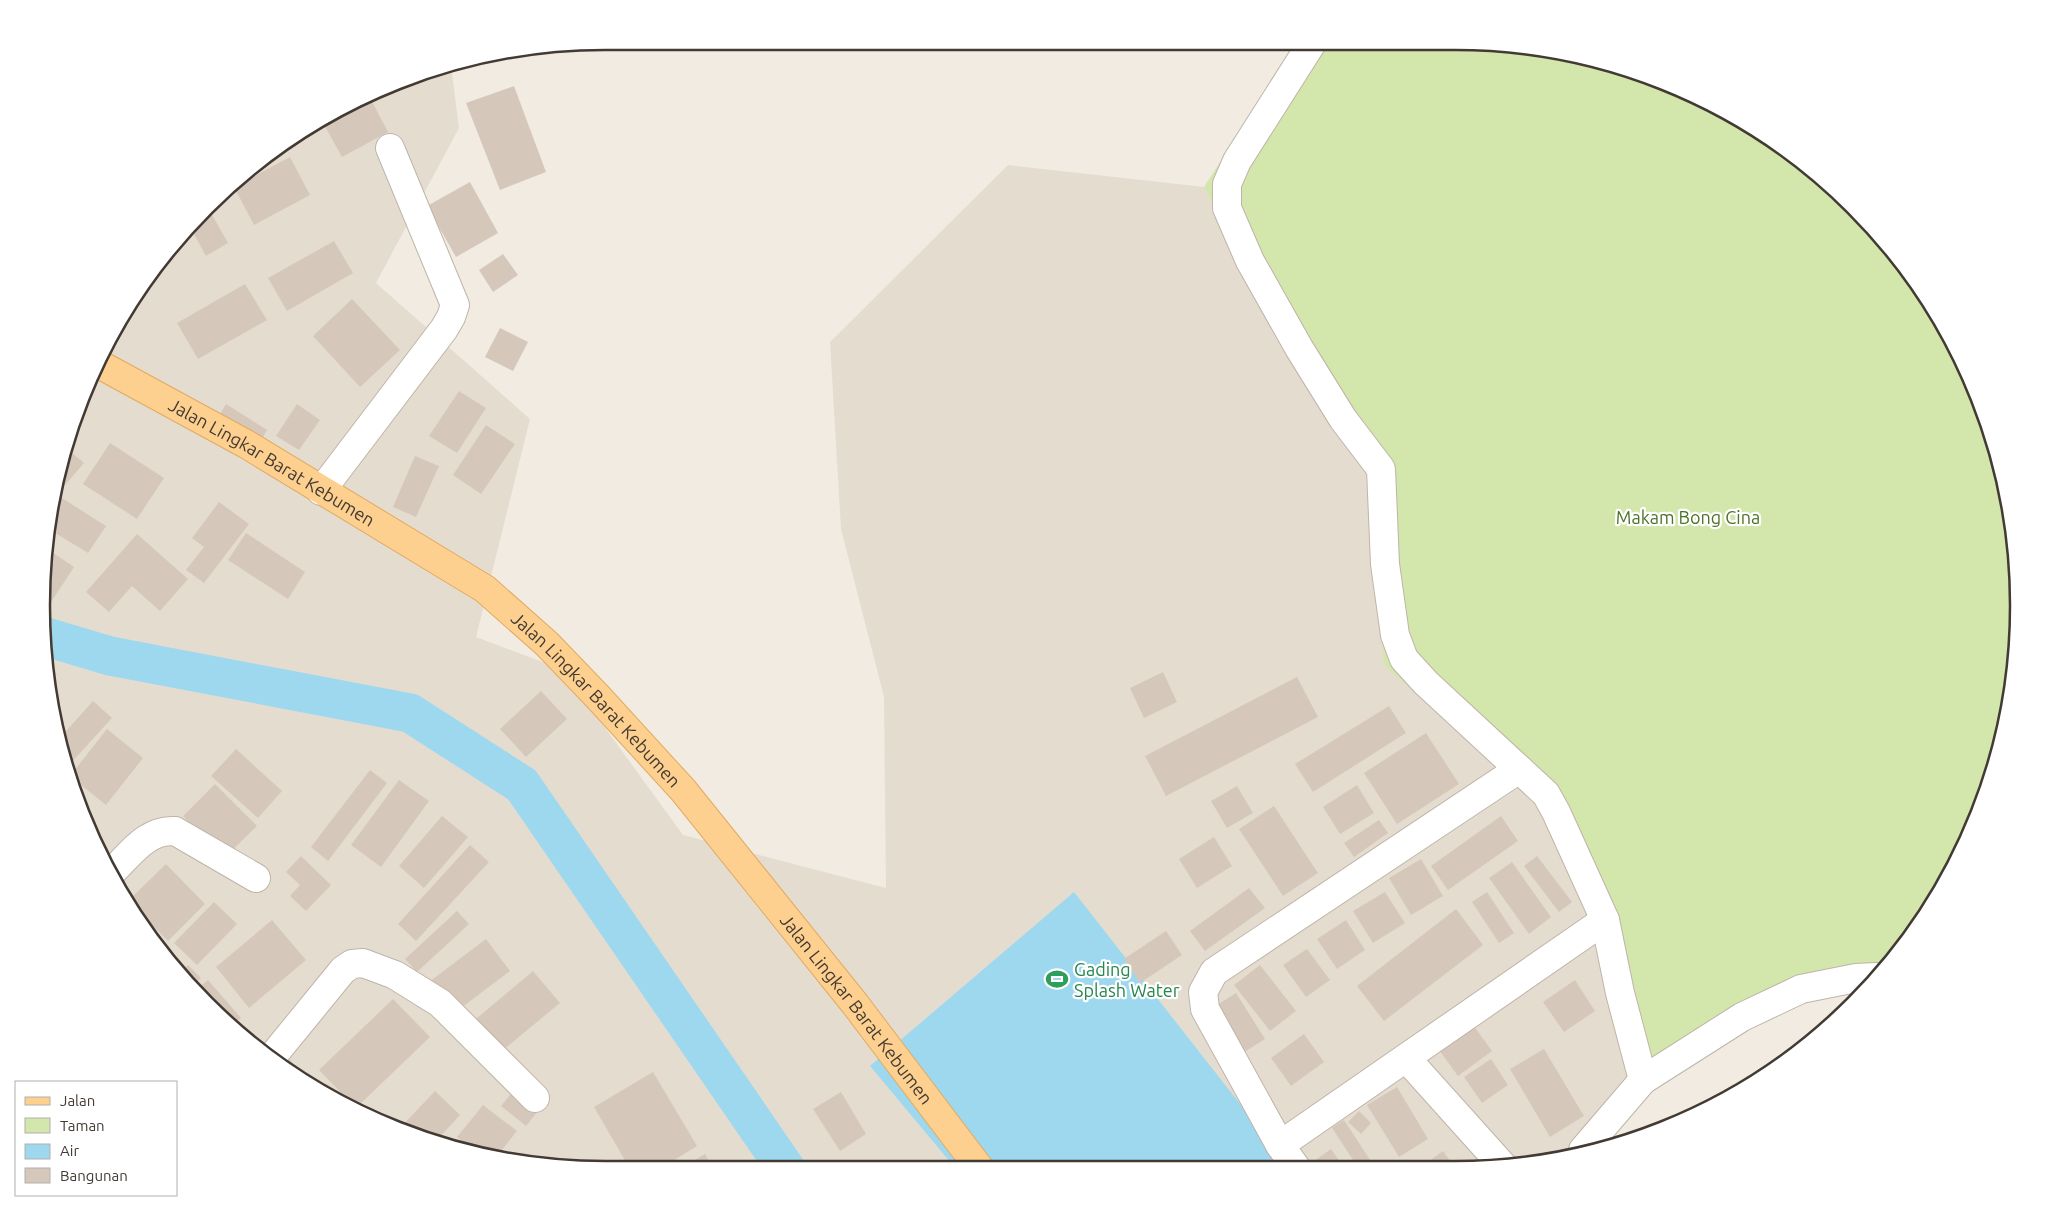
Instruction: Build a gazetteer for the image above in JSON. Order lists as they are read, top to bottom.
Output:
{
  "streets": {
    "main road": ["Jalan Lingkar Barat Kebumen"]
  },
  "parks": ["Makam Bong Cina"],
  "places": {
    "sports": ["Gading Splash Water"]
  },
  "legend": [
    "Jalan",
    "Taman",
    "Air",
    "Bangunan"
  ]
}
